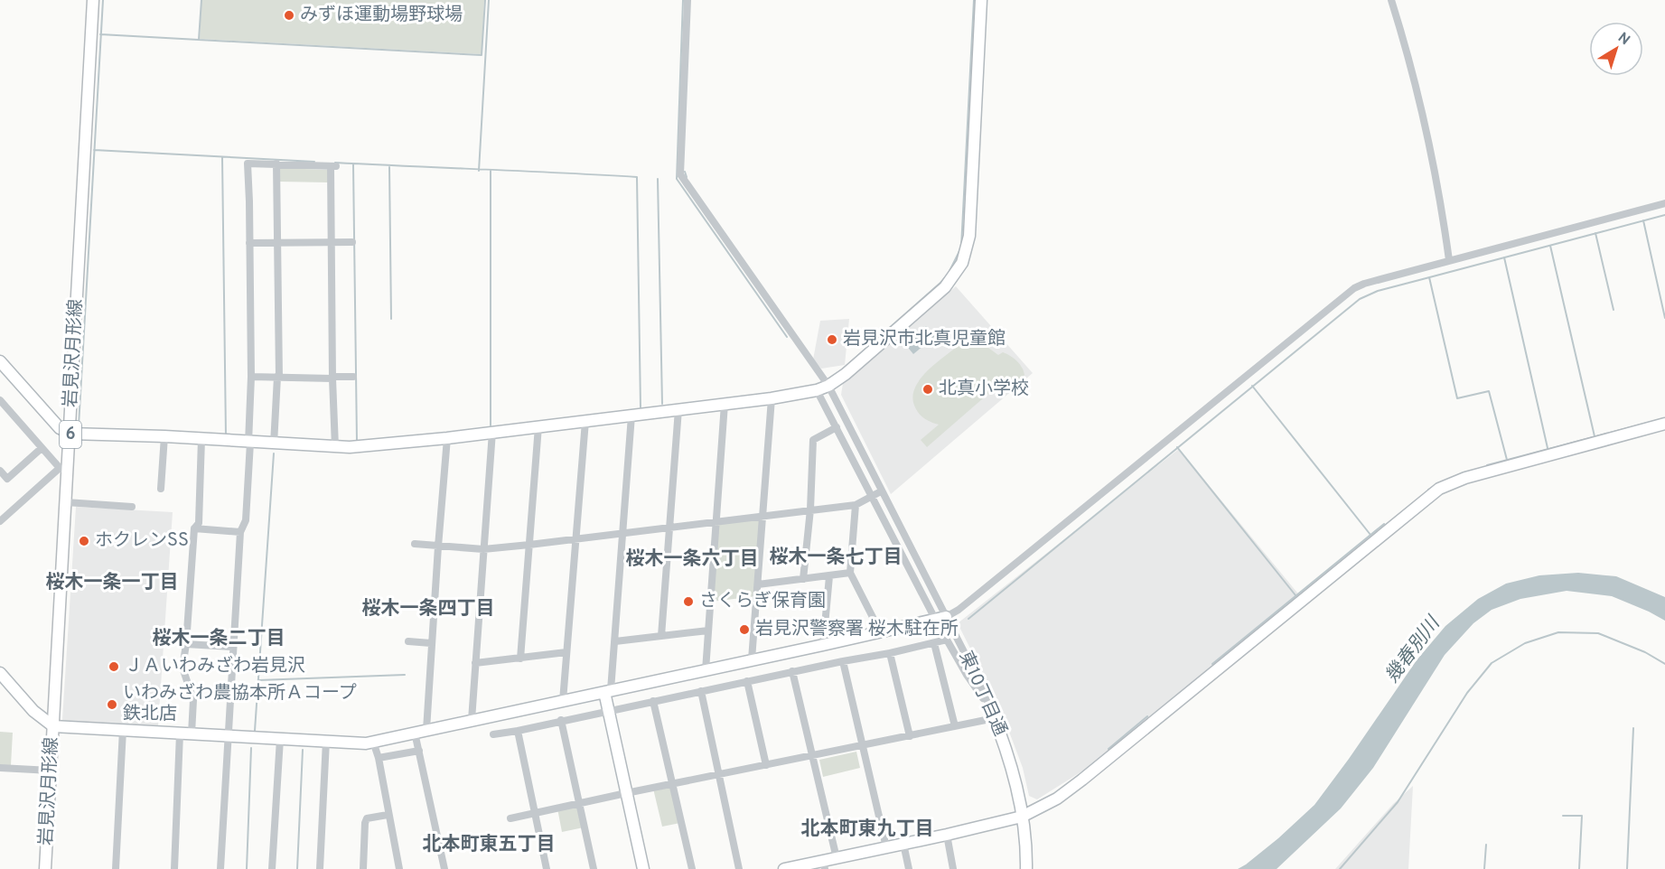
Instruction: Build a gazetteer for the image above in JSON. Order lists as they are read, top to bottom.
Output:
{
  "streets": {
    "street": ["岩見沢月形線", "6", "東10丁目通"]
  },
  "districts": [
    "桜木一条七丁目",
    "桜木一条六丁目",
    "桜木一条一丁目",
    "桜木一条四丁目",
    "桜木一条二丁目",
    "北本町東九丁目",
    "北本町東五丁目"
  ],
  "water": ["幾春別川"],
  "places": [
    "みずほ運動場野球場",
    "岩見沢市北真児童館",
    "北真小学校",
    "ホクレンSS",
    "さくらぎ保育園",
    "岩見沢警察署 桜木駐在所",
    "ＪＡいわみざわ岩見沢",
    "いわみざわ農協本所Ａコープ 鉄北店"
  ],
  "north": "top right"
}
